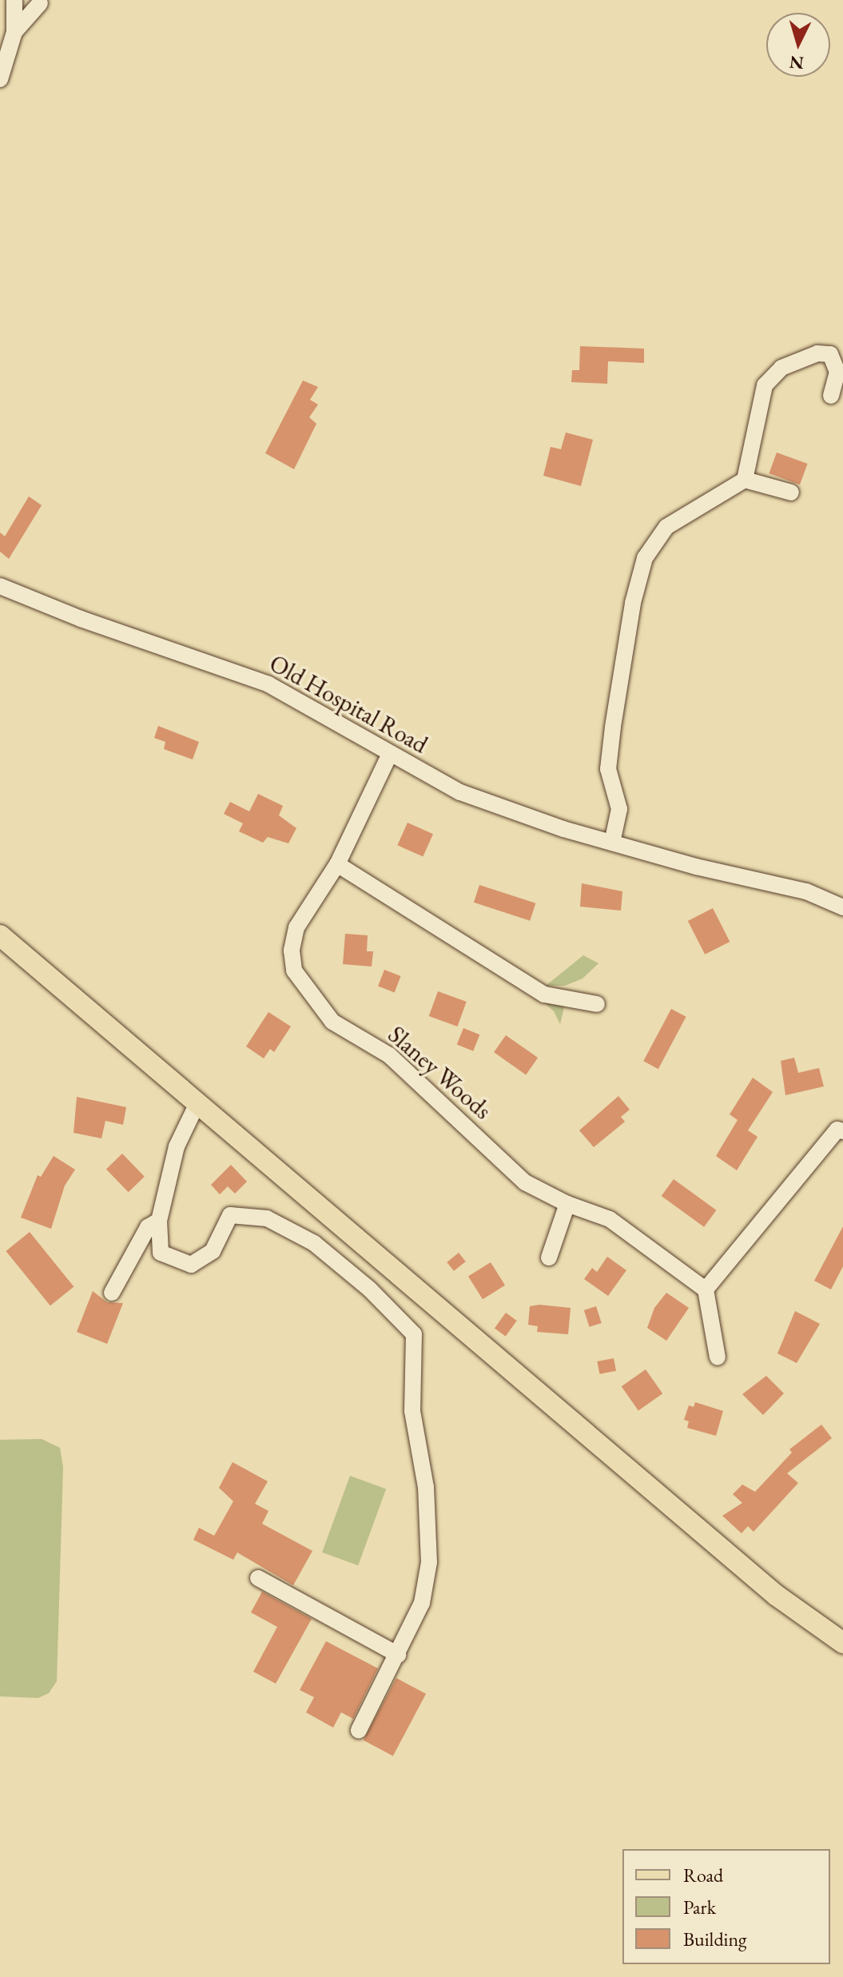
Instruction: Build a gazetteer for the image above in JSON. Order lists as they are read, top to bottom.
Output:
{
  "streets": {
    "street": ["Old Hospital Road", "Slaney Woods"]
  },
  "crossings": [
    ["Old Hospital Road", "Slaney Woods"]
  ],
  "legend": ["Road", "Park", "Building"],
  "north": "bottom"
}
